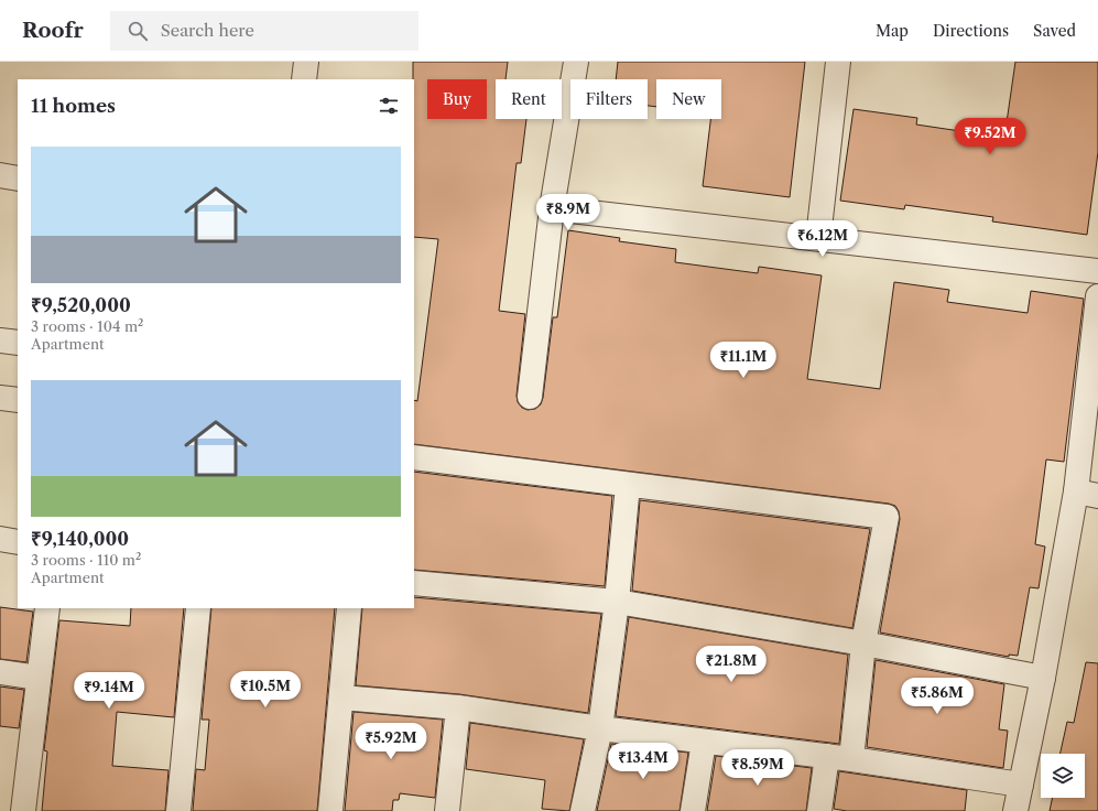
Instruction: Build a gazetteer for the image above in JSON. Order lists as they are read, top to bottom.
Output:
{
  "page": {
    "header": "Roofr",
    "search": "Search here",
    "nav": ["Map", "Directions", "Saved"],
    "chip": [
      "Buy",
      "Rent",
      "Filters",
      "New"
    ],
    "heading": "11 homes",
    "price": [
      "₹9.52M",
      "₹8.9M",
      "₹6.12M",
      "₹11.1M",
      "₹21.8M",
      "₹10.5M",
      "₹9.14M",
      "₹5.86M",
      "₹5.92M",
      "₹13.4M",
      "₹8.59M"
    ],
    "list": [
      {
        "name": "₹9,520,000",
        "note": "3 rooms · 104 m² · Apartment"
      },
      {
        "name": "₹9,140,000",
        "note": "3 rooms · 110 m² · Apartment"
      }
    ]
  }
}
